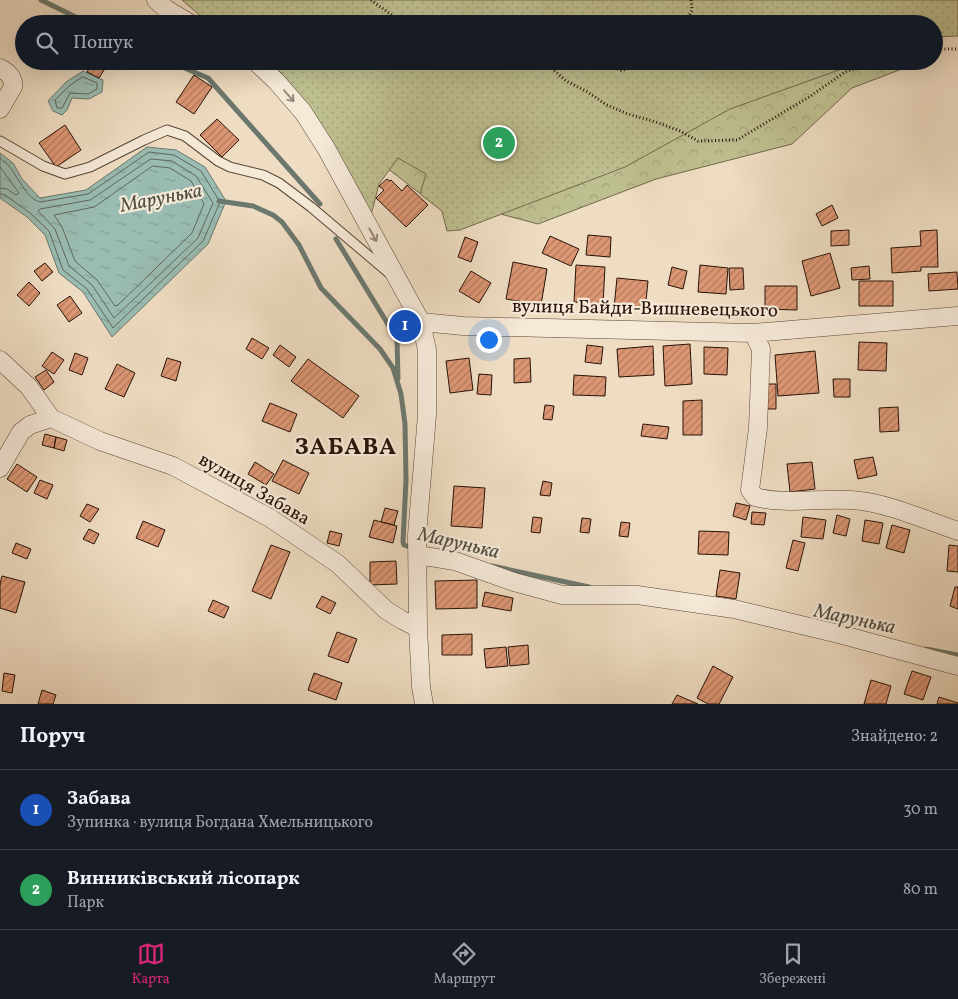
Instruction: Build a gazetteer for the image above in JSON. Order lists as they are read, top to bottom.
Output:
{
  "streets": {
    "street": ["вулиця Байди-Вишневецького", "вулиця Забава"]
  },
  "districts": ["ЗАБАВА"],
  "water": ["Марунька"],
  "page": {
    "search": "Пошук",
    "pins": ["2", "1"],
    "heading": ["Поруч", "Знайдено: 2"],
    "list": [
      {
        "mark": "1",
        "name": "Забава",
        "note": "Зупинка · вулиця Богдана Хмельницького",
        "value": "30 m"
      },
      {
        "mark": "2",
        "name": "Винниківський лісопарк",
        "note": "Парк",
        "value": "80 m"
      }
    ],
    "nav": ["Карта", "Маршрут", "Збережені"]
  }
}
